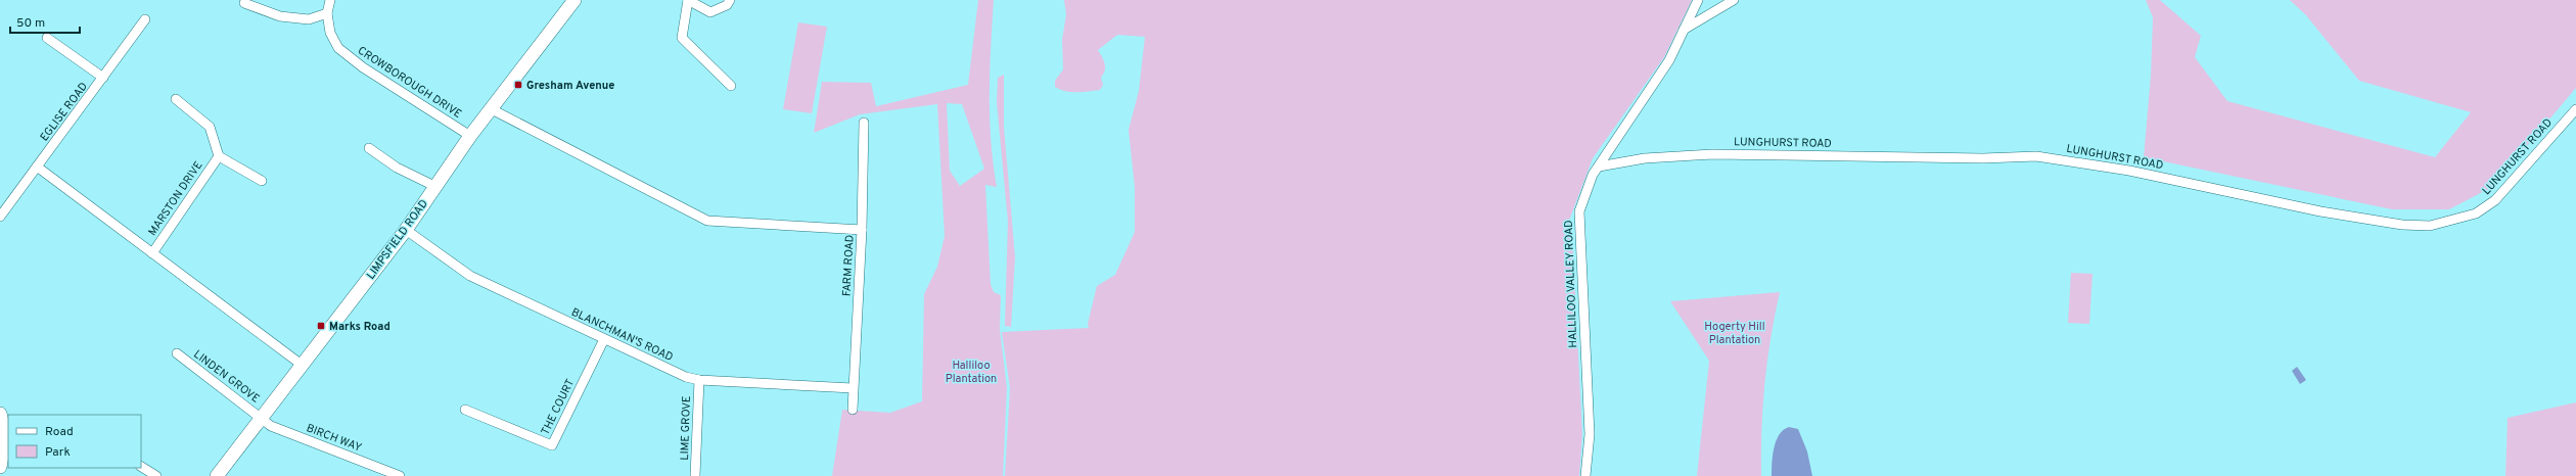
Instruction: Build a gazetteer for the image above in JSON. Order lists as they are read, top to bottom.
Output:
{
  "streets": {
    "main road": ["LIMPSFIELD ROAD"],
    "street": [
      "CROWBOROUGH DRIVE",
      "EGLISE ROAD",
      "LUNGHURST ROAD",
      "MARSTON DRIVE",
      "FARM ROAD",
      "HALLILOO VALLEY ROAD",
      "BLANCHMAN'S ROAD",
      "LINDEN GROVE",
      "THE COURT",
      "LIME GROVE",
      "BIRCH WAY"
    ]
  },
  "crossings": [
    ["CROWBOROUGH DRIVE", "LIMPSFIELD ROAD"],
    ["LUNGHURST ROAD", "HALLILOO VALLEY ROAD"],
    ["LIMPSFIELD ROAD", "BLANCHMAN'S ROAD"],
    ["LIMPSFIELD ROAD", "LINDEN GROVE"],
    ["LIMPSFIELD ROAD", "BIRCH WAY"],
    ["FARM ROAD", "BLANCHMAN'S ROAD"],
    ["BLANCHMAN'S ROAD", "THE COURT"],
    ["BLANCHMAN'S ROAD", "LIME GROVE"],
    ["LINDEN GROVE", "BIRCH WAY"]
  ],
  "parks": ["Hogerty Hill Plantation", "Halliloo Plantation"],
  "places": {
    "transit": ["Gresham Avenue", "Marks Road"]
  },
  "legend": ["Road", "Park"],
  "scale_bar": "50 m"
}
